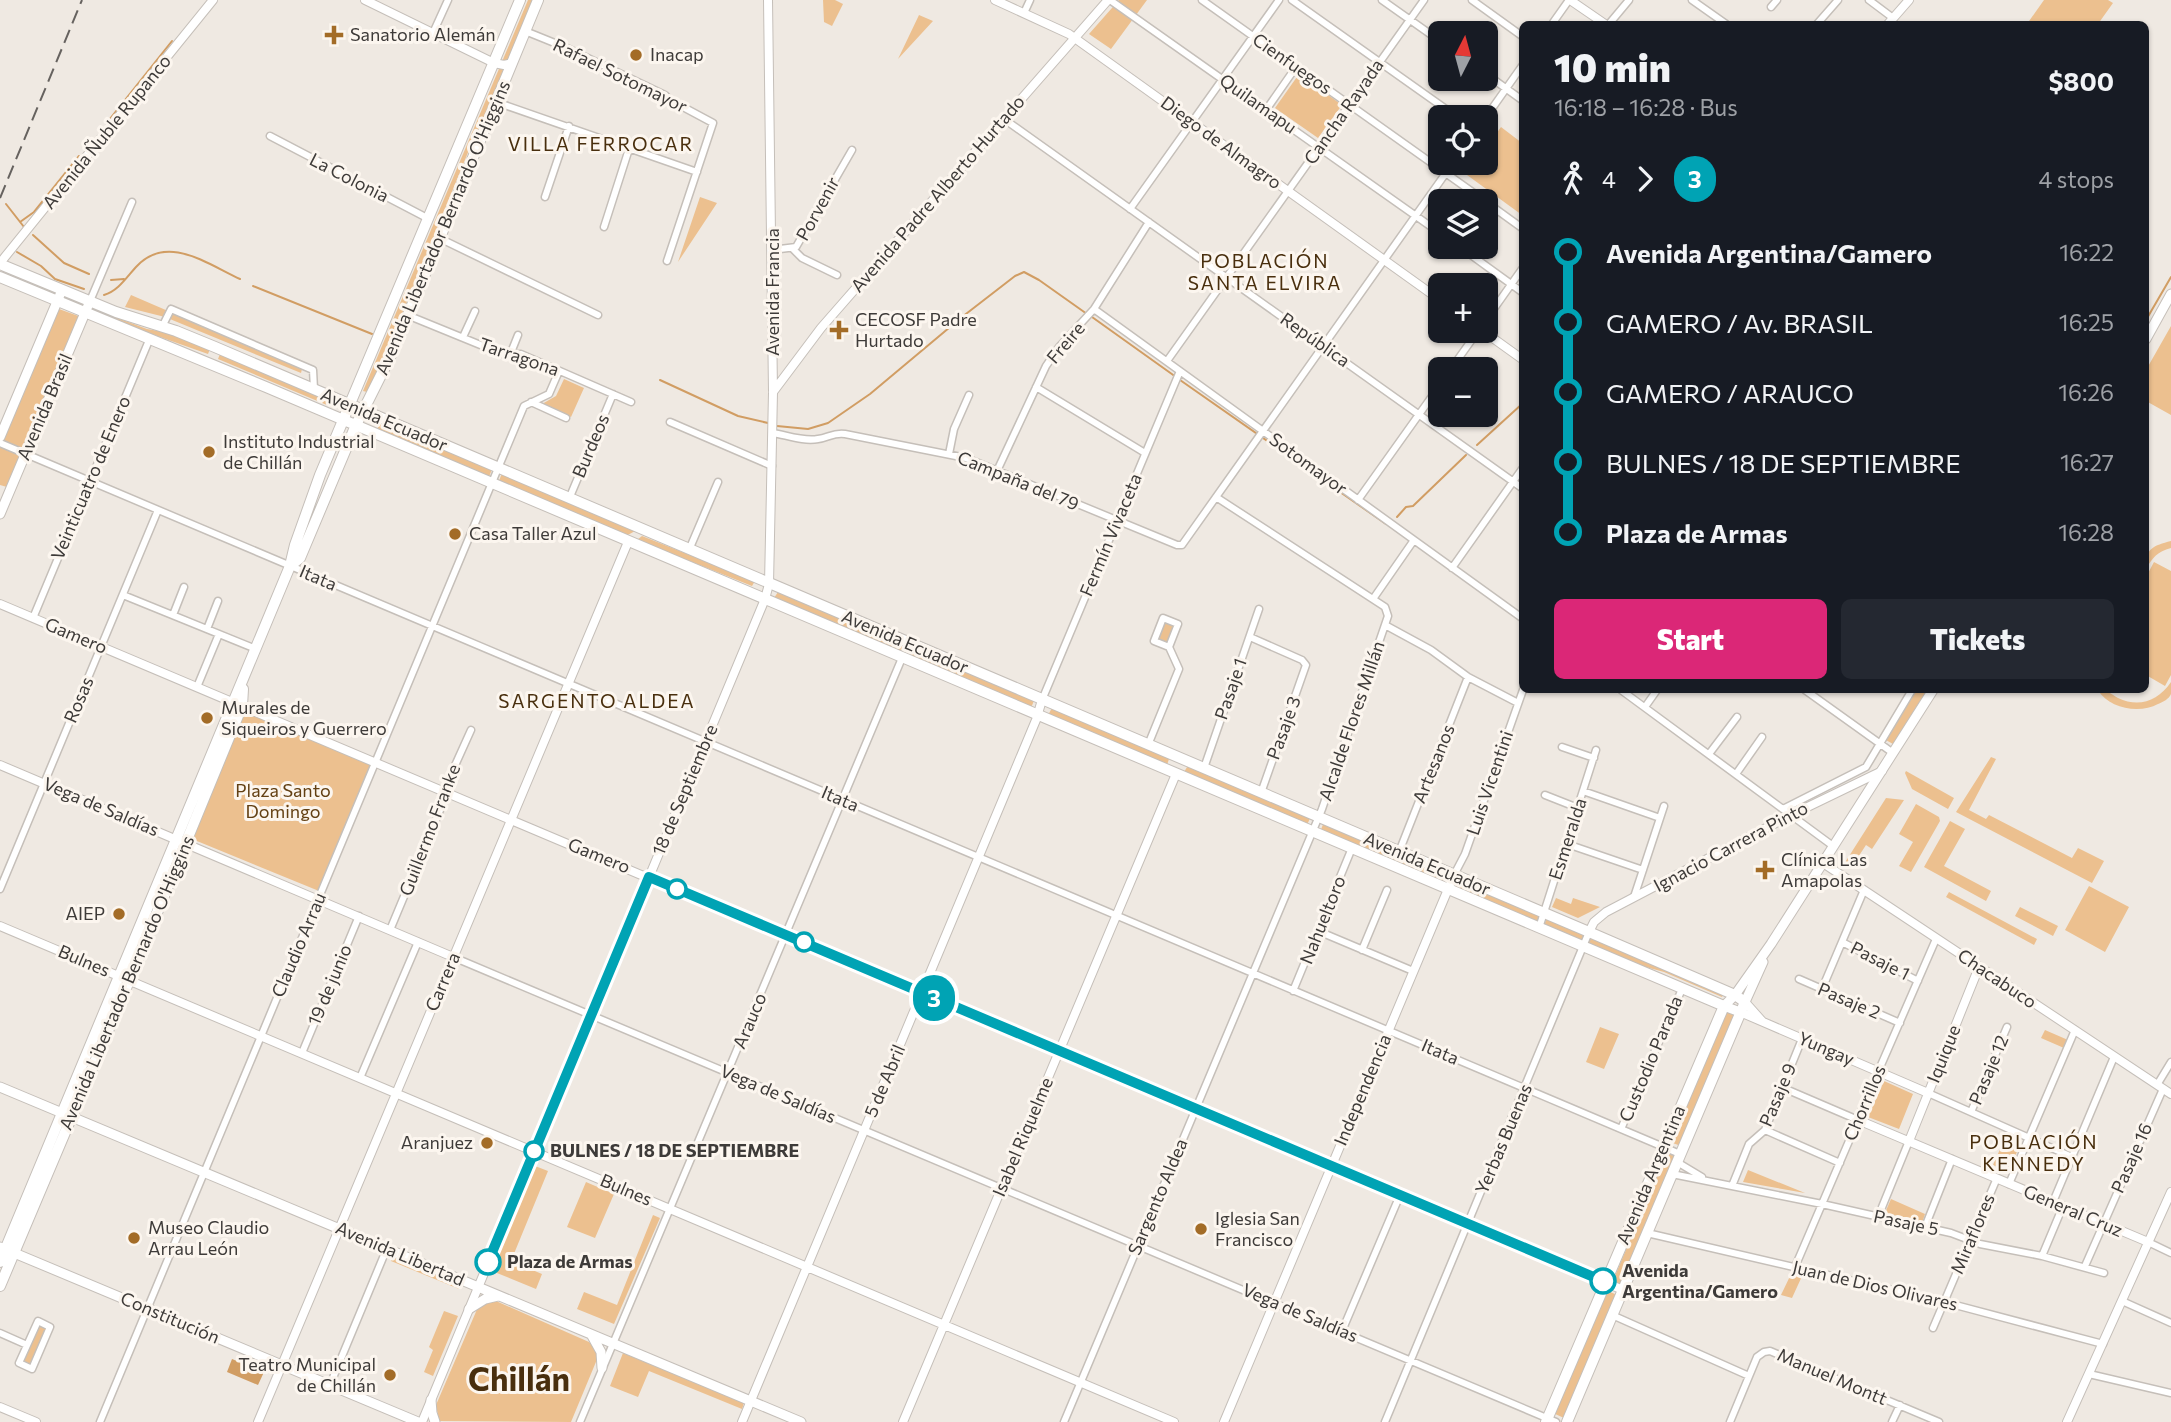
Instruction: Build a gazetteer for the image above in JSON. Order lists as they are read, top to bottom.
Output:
{
  "streets": {
    "main road": [
      "Avenida Libertador Bernardo O'Higgins",
      "Avenida Brasil",
      "Avenida Ecuador",
      "Avenida Argentina",
      "Avenida Libertad",
      "Constitución"
    ],
    "street": [
      "Cienfuegos",
      "Rafael Sotomayor",
      "Quilamapu",
      "Cancha Rayada",
      "Avenida Ñuble Rupanco",
      "Diego de Almagro",
      "La Colonia",
      "Avenida Padre Alberto Hurtado",
      "Porvenir",
      "Avenida Francia",
      "República",
      "Freire",
      "Tarragona",
      "Burdeos",
      "Sotomayor",
      "Veinticuatro de Enero",
      "Campaña del 79",
      "Fermín Vivaceta",
      "Itata",
      "Gamero",
      "Pasaje 1",
      "Rosas",
      "Alcalde Flores Millán",
      "Pasaje 3",
      "Artesanos",
      "Luis Vicentini",
      "18 de Septiembre",
      "Vega de Saldías",
      "Guillermo Franke",
      "Esmeralda",
      "Ignacio Carrera Pinto",
      "Nahueltoro",
      "Claudio Arrau",
      "Bulnes",
      "Chacabuco",
      "Carrera",
      "19 de junio",
      "Pasaje 2",
      "Arauco",
      "Yungay",
      "Iquique",
      "Custodio Parada",
      "Pasaje 12",
      "5 de Abril",
      "Independencia",
      "Pasaje 9",
      "Chorrillos",
      "Isabel Riquelme",
      "Yerbas Buenas",
      "Pasaje 16",
      "Sargento Aldea",
      "General Cruz",
      "Pasaje 5",
      "Miraflores",
      "Juan de Dios Olivares",
      "Manuel Montt"
    ]
  },
  "crossings": [
    ["Cienfuegos", "Cancha Rayada"],
    ["Rafael Sotomayor", "Avenida Libertador Bernardo O'Higgins"],
    ["Quilamapu", "Cancha Rayada"],
    ["Quilamapu", "Avenida Padre Alberto Hurtado"],
    ["Cancha Rayada", "Diego de Almagro"],
    ["Cancha Rayada", "República"],
    ["Cancha Rayada", "Sotomayor"],
    ["Avenida Ñuble Rupanco", "Avenida Ecuador"],
    ["Diego de Almagro", "Avenida Padre Alberto Hurtado"],
    ["La Colonia", "Avenida Libertador Bernardo O'Higgins"],
    ["Avenida Padre Alberto Hurtado", "Avenida Francia"],
    ["Avenida Padre Alberto Hurtado", "República"],
    ["Porvenir", "Avenida Francia"],
    ["Avenida Libertador Bernardo O'Higgins", "Tarragona"],
    ["Avenida Libertador Bernardo O'Higgins", "Avenida Ecuador"],
    ["Avenida Libertador Bernardo O'Higgins", "Itata"],
    ["Avenida Libertador Bernardo O'Higgins", "Gamero"],
    ["Avenida Libertador Bernardo O'Higgins", "Vega de Saldías"],
    ["Avenida Libertador Bernardo O'Higgins", "Bulnes"],
    ["Avenida Libertador Bernardo O'Higgins", "Avenida Libertad"],
    ["Avenida Libertador Bernardo O'Higgins", "Constitución"],
    ["Avenida Francia", "Avenida Ecuador"],
    ["Avenida Francia", "Campaña del 79"],
    ["Avenida Francia", "18 de Septiembre"],
    ["República", "Freire"],
    ["Freire", "Sotomayor"],
    ["Freire", "Campaña del 79"],
    ["Tarragona", "Burdeos"],
    ["Tarragona", "Claudio Arrau"],
    ["Avenida Brasil", "Avenida Ecuador"],
    ["Avenida Brasil", "Itata"],
    ["Avenida Ecuador", "Burdeos"],
    ["Avenida Ecuador", "Veinticuatro de Enero"],
    ["Avenida Ecuador", "Fermín Vivaceta"],
    ["Avenida Ecuador", "Pasaje 1"],
    ["Avenida Ecuador", "Alcalde Flores Millán"],
    ["Avenida Ecuador", "Pasaje 3"],
    ["Avenida Ecuador", "Artesanos"],
    ["Avenida Ecuador", "Luis Vicentini"],
    ["Avenida Ecuador", "18 de Septiembre"],
    ["Avenida Ecuador", "Esmeralda"],
    ["Avenida Ecuador", "Ignacio Carrera Pinto"],
    ["Avenida Ecuador", "Nahueltoro"],
    ["Avenida Ecuador", "Claudio Arrau"],
    ["Avenida Ecuador", "Carrera"],
    ["Avenida Ecuador", "Arauco"],
    ["Avenida Ecuador", "Yungay"],
    ["Avenida Ecuador", "Custodio Parada"],
    ["Avenida Ecuador", "5 de Abril"],
    ["Avenida Ecuador", "Independencia"],
    ["Avenida Ecuador", "Isabel Riquelme"],
    ["Avenida Ecuador", "Yerbas Buenas"],
    ["Avenida Ecuador", "Avenida Argentina"],
    ["Avenida Ecuador", "Sargento Aldea"],
    ["Sotomayor", "Fermín Vivaceta"],
    ["Veinticuatro de Enero", "Itata"],
    ["Veinticuatro de Enero", "Gamero"],
    ["Campaña del 79", "Fermín Vivaceta"],
    ["Fermín Vivaceta", "5 de Abril"],
    ["Itata", "Rosas"],
    ["Itata", "18 de Septiembre"],
    ["Itata", "Nahueltoro"],
    ["Itata", "Claudio Arrau"],
    ["Itata", "Carrera"],
    ["Itata", "Arauco"],
    ["Itata", "Custodio Parada"],
    ["Itata", "5 de Abril"],
    ["Itata", "Independencia"],
    ["Itata", "Isabel Riquelme"],
    ["Itata", "Yerbas Buenas"],
    ["Itata", "Avenida Argentina"],
    ["Itata", "Sargento Aldea"],
    ["Itata", "Pasaje 5"],
    ["Gamero", "Rosas"],
    ["Gamero", "18 de Septiembre"],
    ["Gamero", "Guillermo Franke"],
    ["Gamero", "Claudio Arrau"],
    ["Gamero", "Carrera"],
    ["Gamero", "Arauco"],
    ["Gamero", "5 de Abril"],
    ["Gamero", "Independencia"],
    ["Gamero", "Isabel Riquelme"],
    ["Gamero", "Yerbas Buenas"],
    ["Gamero", "Avenida Argentina"],
    ["Gamero", "Sargento Aldea"],
    ["Pasaje 1", "Pasaje 3"],
    ["Pasaje 1", "Chorrillos"],
    ["Rosas", "Vega de Saldías"],
    ["Alcalde Flores Millán", "Sargento Aldea"],
    ["Luis Vicentini", "Independencia"],
    ["18 de Septiembre", "Vega de Saldías"],
    ["18 de Septiembre", "Bulnes"],
    ["18 de Septiembre", "Avenida Libertad"],
    ["18 de Septiembre", "Constitución"],
    ["Vega de Saldías", "Guillermo Franke"],
    ["Vega de Saldías", "Claudio Arrau"],
    ["Vega de Saldías", "Carrera"],
    ["Vega de Saldías", "19 de junio"],
    ["Vega de Saldías", "Arauco"],
    ["Vega de Saldías", "5 de Abril"],
    ["Vega de Saldías", "Independencia"],
    ["Vega de Saldías", "Isabel Riquelme"],
    ["Vega de Saldías", "Yerbas Buenas"],
    ["Vega de Saldías", "Avenida Argentina"],
    ["Vega de Saldías", "Sargento Aldea"],
    ["Ignacio Carrera Pinto", "Yerbas Buenas"],
    ["Claudio Arrau", "Bulnes"],
    ["Claudio Arrau", "Avenida Libertad"],
    ["Claudio Arrau", "Constitución"],
    ["Bulnes", "Carrera"],
    ["Bulnes", "19 de junio"],
    ["Bulnes", "Arauco"],
    ["Bulnes", "5 de Abril"],
    ["Bulnes", "Isabel Riquelme"],
    ["Bulnes", "Sargento Aldea"],
    ["Chacabuco", "Iquique"],
    ["Chacabuco", "Chorrillos"],
    ["Chacabuco", "Pasaje 16"],
    ["Carrera", "Avenida Libertad"],
    ["Carrera", "Constitución"],
    ["Pasaje 2", "Chorrillos"],
    ["Arauco", "Avenida Libertad"],
    ["Yungay", "Iquique"],
    ["Yungay", "Pasaje 9"],
    ["Yungay", "Chorrillos"],
    ["Yungay", "Avenida Argentina"],
    ["Iquique", "General Cruz"],
    ["5 de Abril", "Avenida Libertad"],
    ["Pasaje 9", "Pasaje 5"],
    ["Chorrillos", "General Cruz"],
    ["Chorrillos", "Pasaje 5"],
    ["Chorrillos", "Juan de Dios Olivares"],
    ["Pasaje 16", "General Cruz"],
    ["Pasaje 16", "Pasaje 5"],
    ["Avenida Argentina", "Pasaje 5"],
    ["Avenida Argentina", "Juan de Dios Olivares"],
    ["General Cruz", "Miraflores"],
    ["Pasaje 5", "Miraflores"],
    ["Miraflores", "Juan de Dios Olivares"]
  ],
  "districts": [
    "VILLA FERROCAR",
    "POBLACIÓN SANTA ELVIRA",
    "SARGENTO ALDEA",
    "POBLACIÓN KENNEDY",
    "Chillán"
  ],
  "parks": ["Plaza Santo Domingo"],
  "places": {
    "health": ["Sanatorio Alemán", "CECOSF Padre Hurtado", "Clínica Las Amapolas"],
    "other": [
      "Inacap",
      "Instituto Industrial de Chillán",
      "Casa Taller Azul",
      "Murales de Siqueiros y Guerrero",
      "AIEP",
      "Aranjuez",
      "BULNES / 18 DE SEPTIEMBRE",
      "Iglesia San Francisco",
      "Museo Claudio Arrau León",
      "Plaza de Armas",
      "Avenida Argentina/Gamero",
      "Teatro Municipal de Chillán"
    ]
  },
  "lines": ["bus line 3"],
  "north": "top",
  "page": {
    "on_map": "3",
    "map_buttons": ["+", "−"],
    "heading": ["10 min", "16:18 – 16:28 · Bus", "$800"],
    "legs": ["4", "3", "4 stops"],
    "list": [
      {
        "name": "Avenida Argentina/Gamero",
        "value": "16:22"
      },
      {
        "name": "GAMERO / Av. BRASIL",
        "value": "16:25"
      },
      {
        "name": "GAMERO / ARAUCO",
        "value": "16:26"
      },
      {
        "name": "BULNES / 18 DE SEPTIEMBRE",
        "value": "16:27"
      },
      {
        "name": "Plaza de Armas",
        "value": "16:28"
      }
    ],
    "buttons": ["Start", "Tickets"]
  }
}
